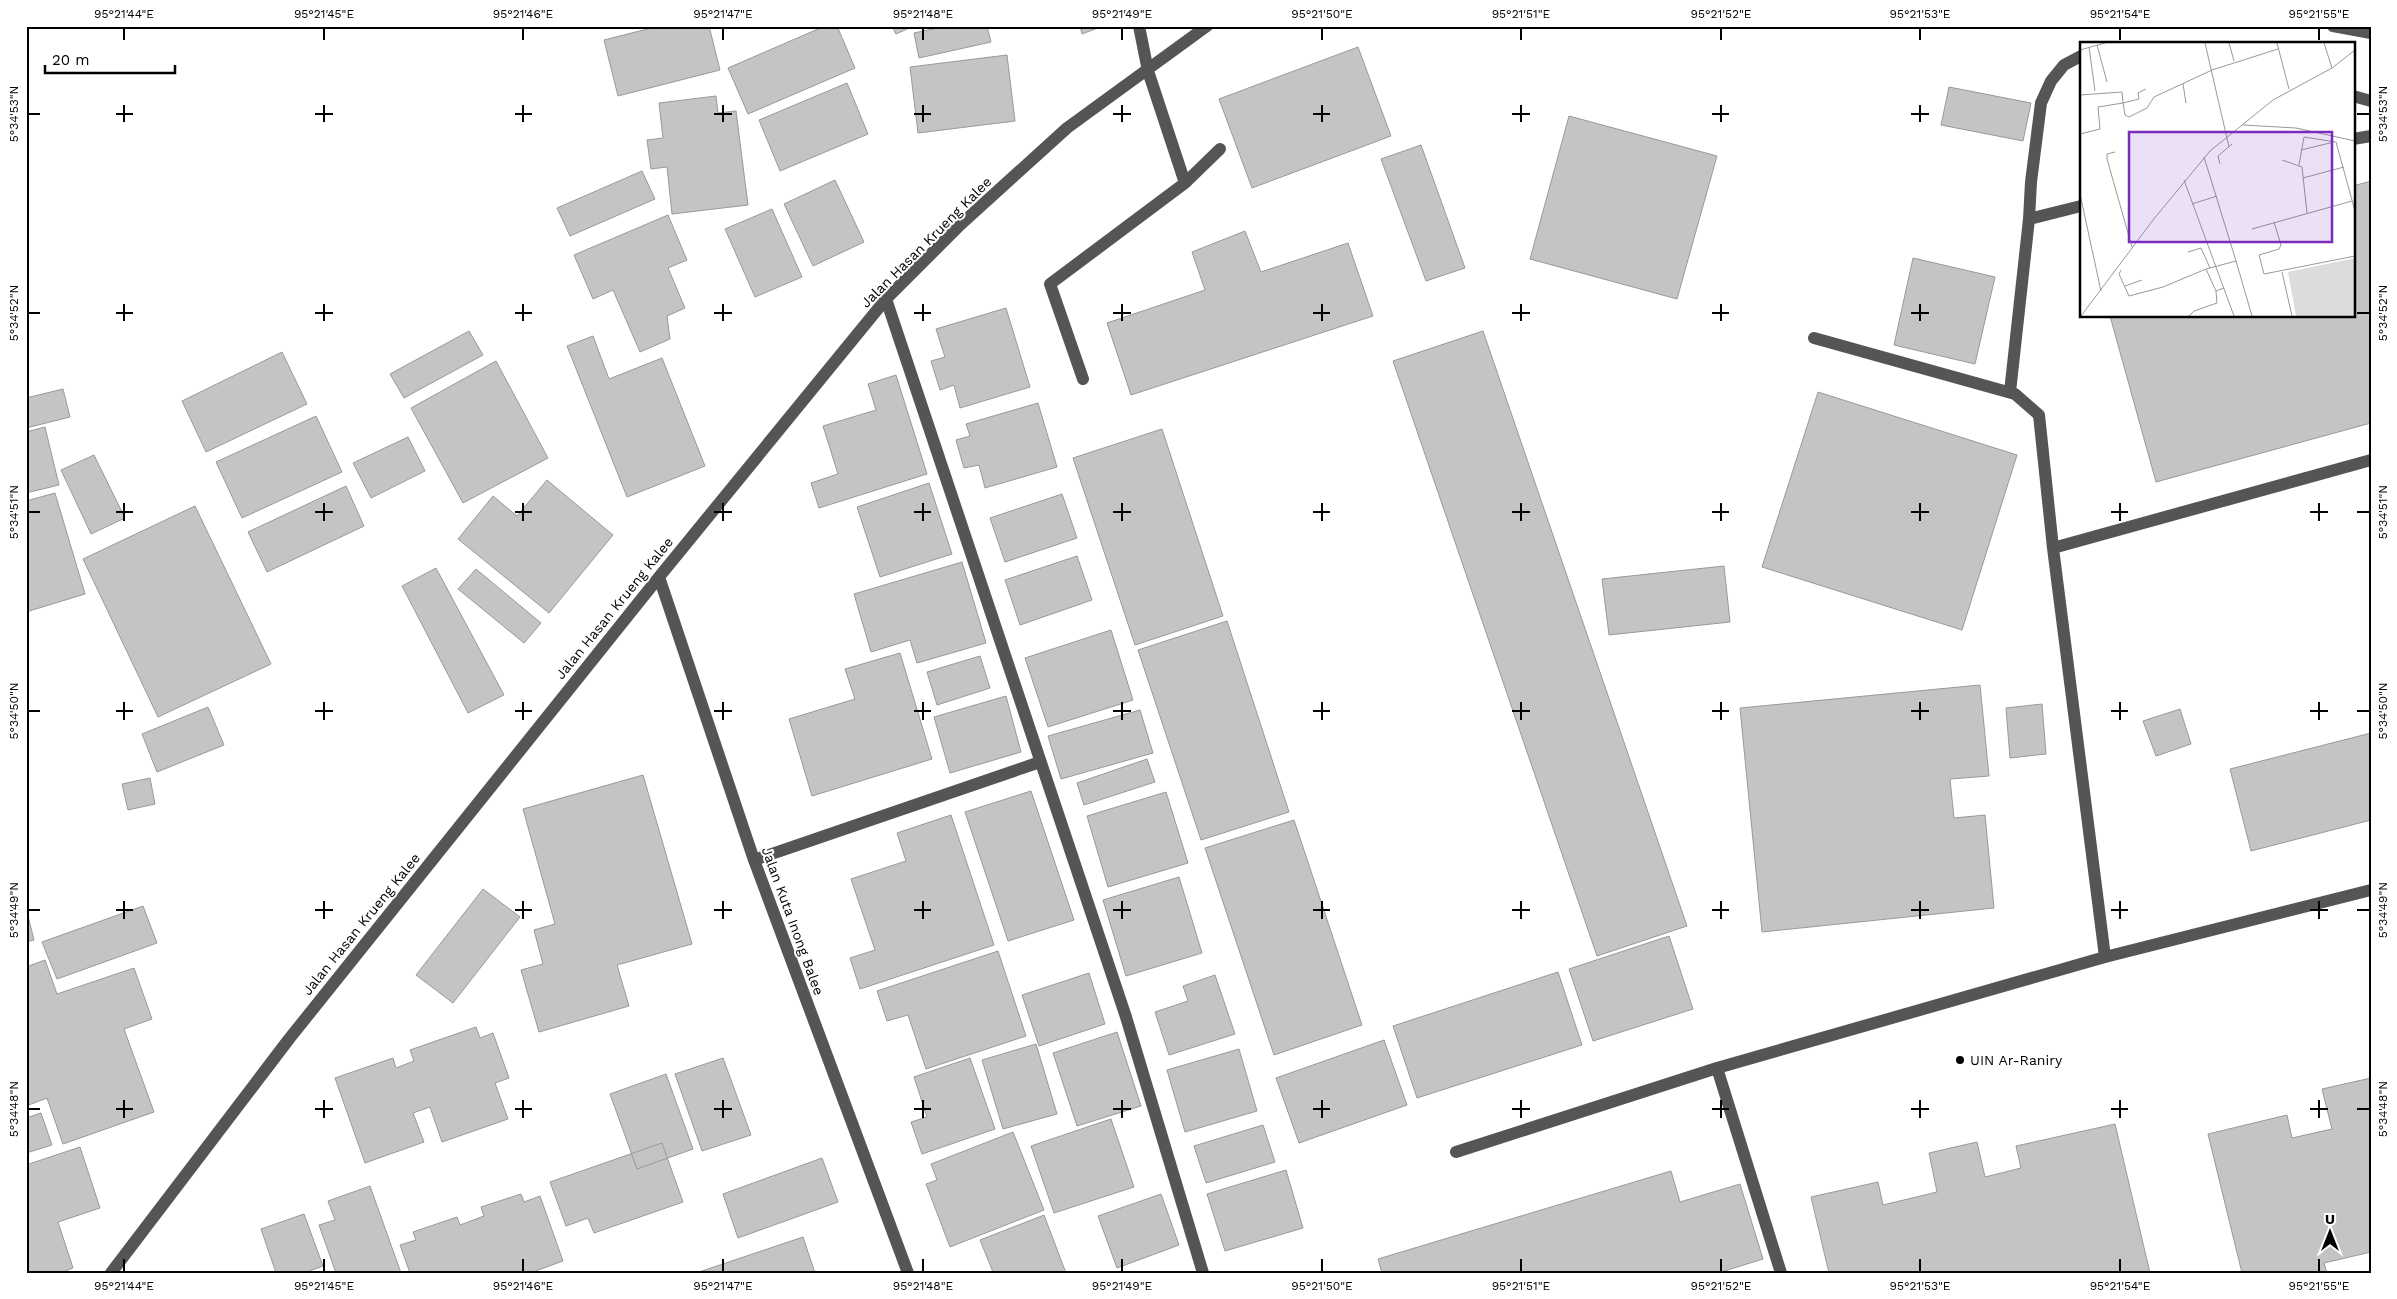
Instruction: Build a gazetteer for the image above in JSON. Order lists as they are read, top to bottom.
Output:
{
  "streets": {
    "street": ["Jalan Hasan Krueng Kalee", "Jalan Kuta Inong Balee"]
  },
  "crossings": [
    ["Jalan Hasan Krueng Kalee", "Jalan Kuta Inong Balee"]
  ],
  "places": ["UIN Ar-Raniry"],
  "scale_bar": "20 m",
  "north": "top",
  "coordinates": [
    "95°21'44\"E",
    "95°21'45\"E",
    "95°21'46\"E",
    "95°21'47\"E",
    "95°21'48\"E",
    "95°21'49\"E",
    "95°21'50\"E",
    "95°21'51\"E",
    "95°21'52\"E",
    "95°21'53\"E",
    "95°21'54\"E",
    "95°21'55\"E",
    "5°34'53\"N",
    "5°34'52\"N",
    "5°34'51\"N",
    "5°34'50\"N",
    "5°34'49\"N",
    "5°34'48\"N"
  ]
}
